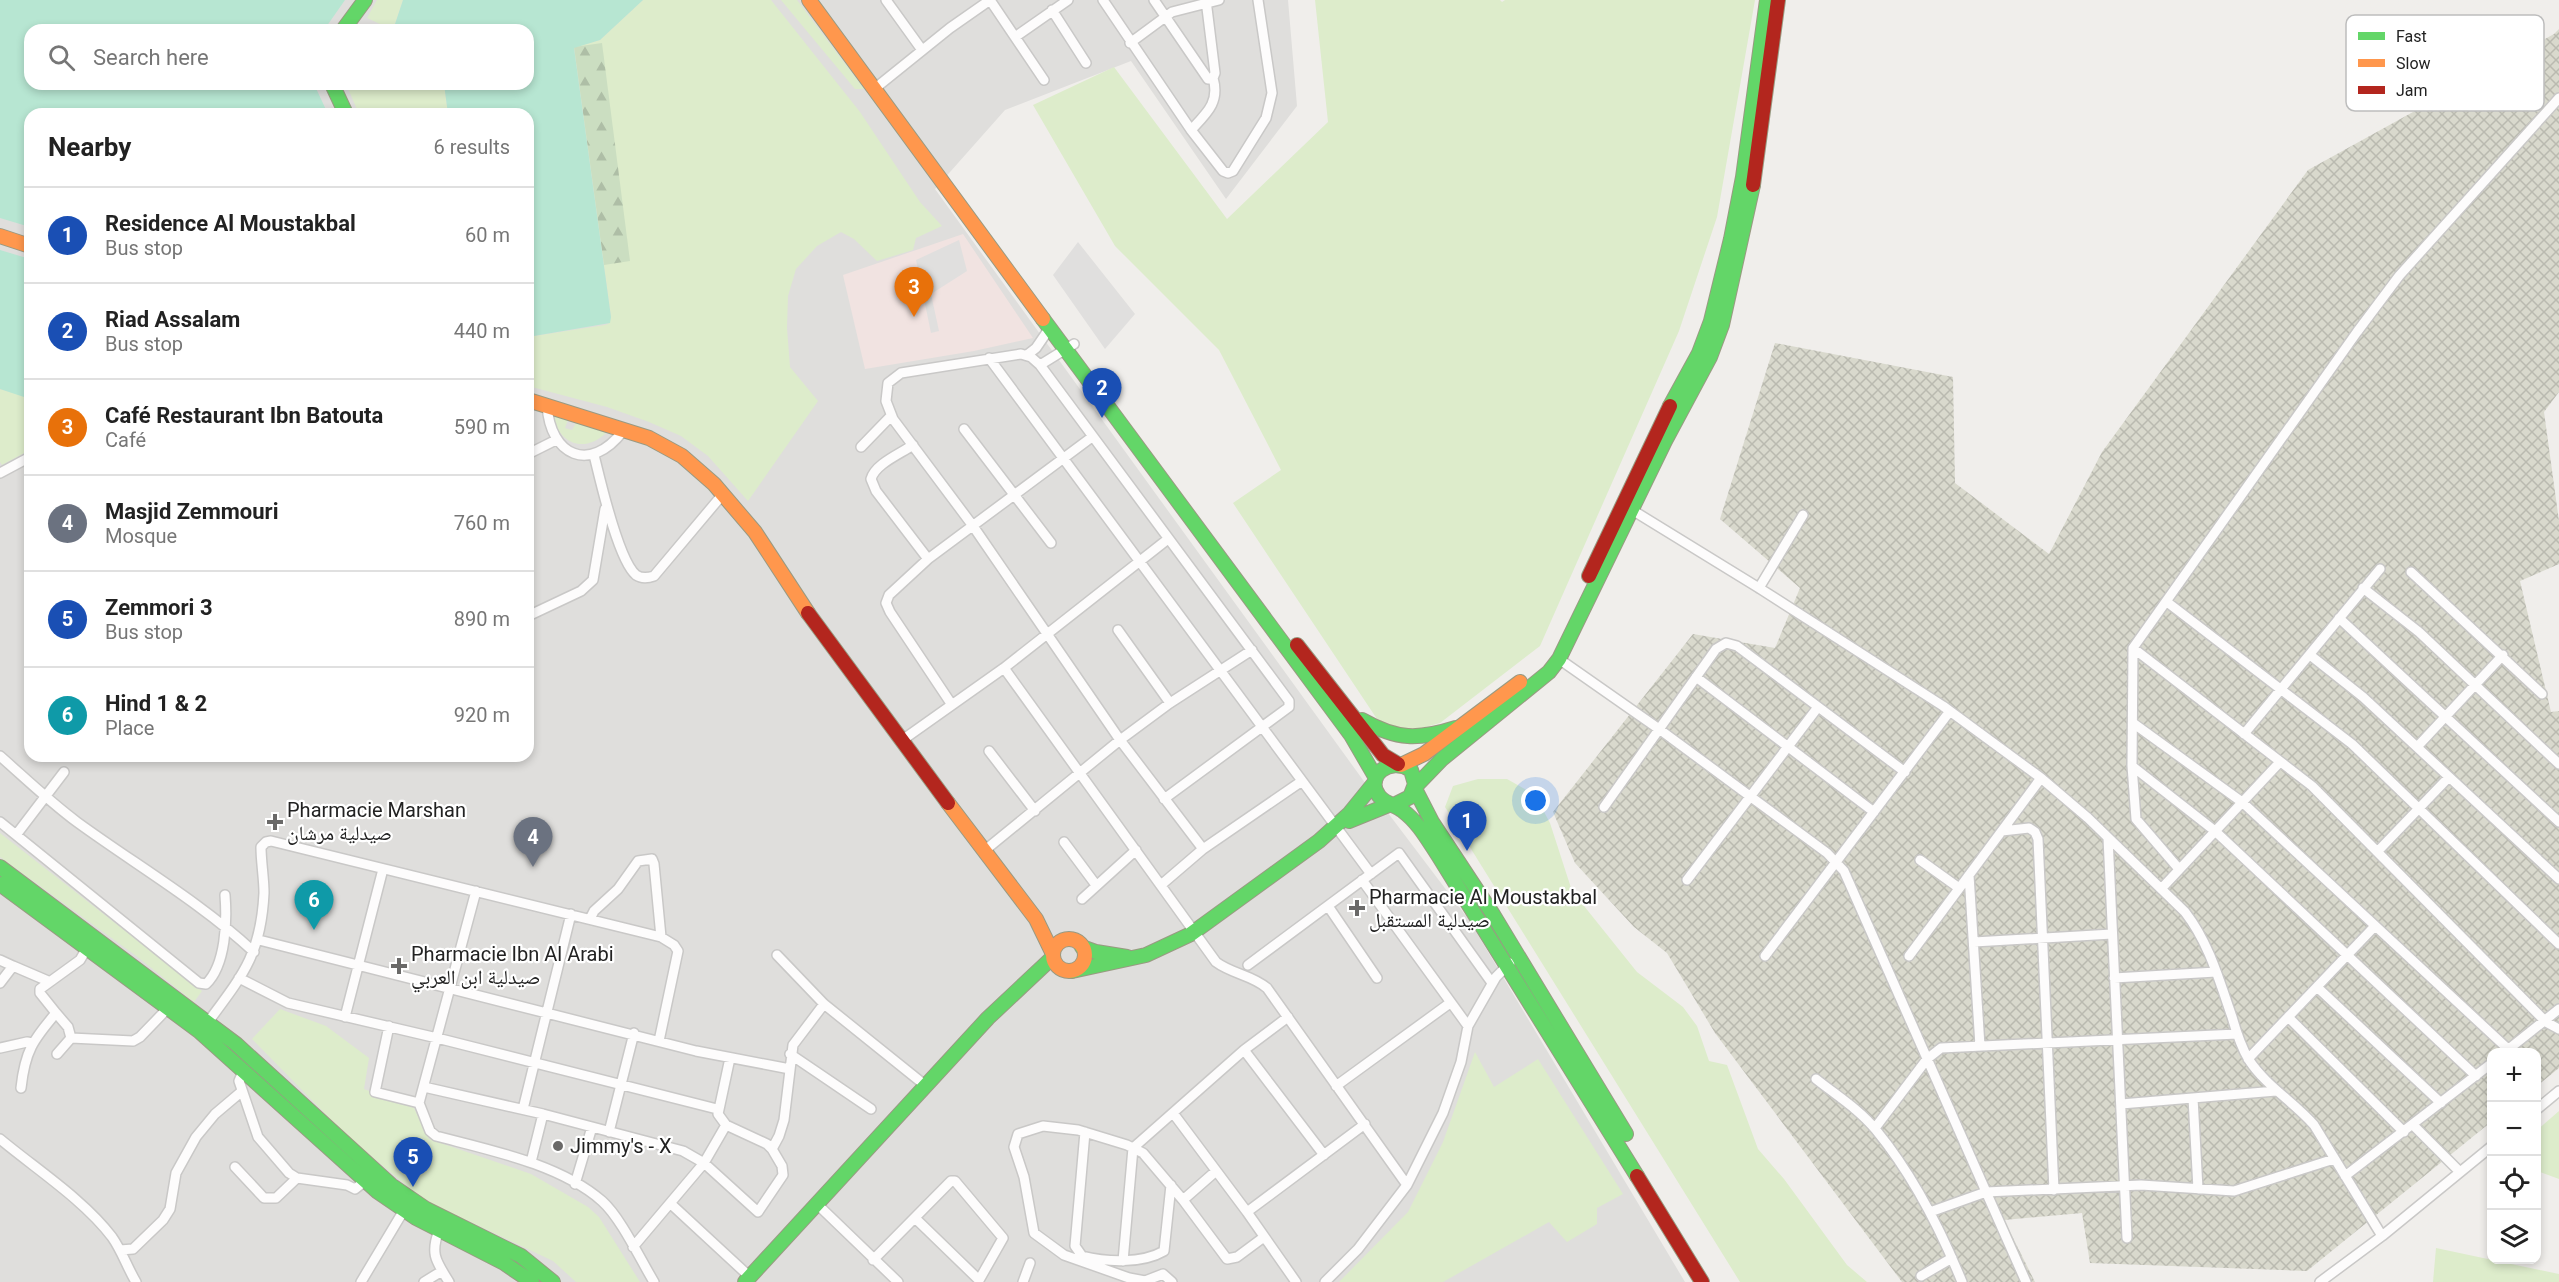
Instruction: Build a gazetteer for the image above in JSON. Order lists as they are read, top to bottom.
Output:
{
  "places": {
    "health": ["Pharmacie Marshan صيدلية مرشان", "Pharmacie Al Moustakbal صيدلية المستقبل", "Pharmacie Ibn Al Arabi صيدلية ابن العربي"],
    "other": ["Jimmy's - X"]
  },
  "legend": ["Fast", "Slow", "Jam"],
  "page": {
    "search": "Search here",
    "heading": ["Nearby", "6 results"],
    "list": [
      {
        "mark": "1",
        "name": "Residence Al Moustakbal",
        "note": "Bus stop",
        "value": "60 m"
      },
      {
        "mark": "2",
        "name": "Riad Assalam",
        "note": "Bus stop",
        "value": "440 m"
      },
      {
        "mark": "3",
        "name": "Café Restaurant Ibn Batouta",
        "note": "Café",
        "value": "590 m"
      },
      {
        "mark": "4",
        "name": "Masjid Zemmouri",
        "note": "Mosque",
        "value": "760 m"
      },
      {
        "mark": "5",
        "name": "Zemmori 3",
        "note": "Bus stop",
        "value": "890 m"
      },
      {
        "mark": "6",
        "name": "Hind 1 & 2",
        "note": "Place",
        "value": "920 m"
      }
    ],
    "pins": [
      "3",
      "2",
      "1",
      "4",
      "6",
      "5"
    ],
    "map_buttons": ["+", "−"]
  }
}
